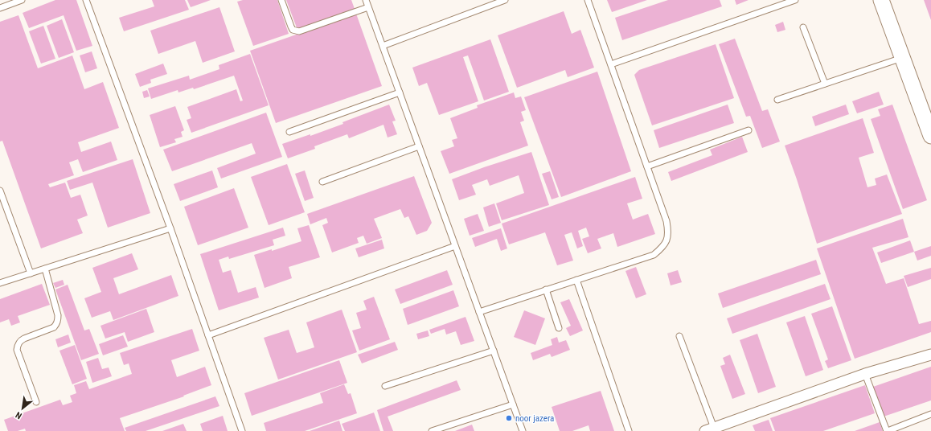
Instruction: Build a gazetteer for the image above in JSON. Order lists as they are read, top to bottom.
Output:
{
  "places": ["noor jazera"],
  "north": "bottom left"
}
